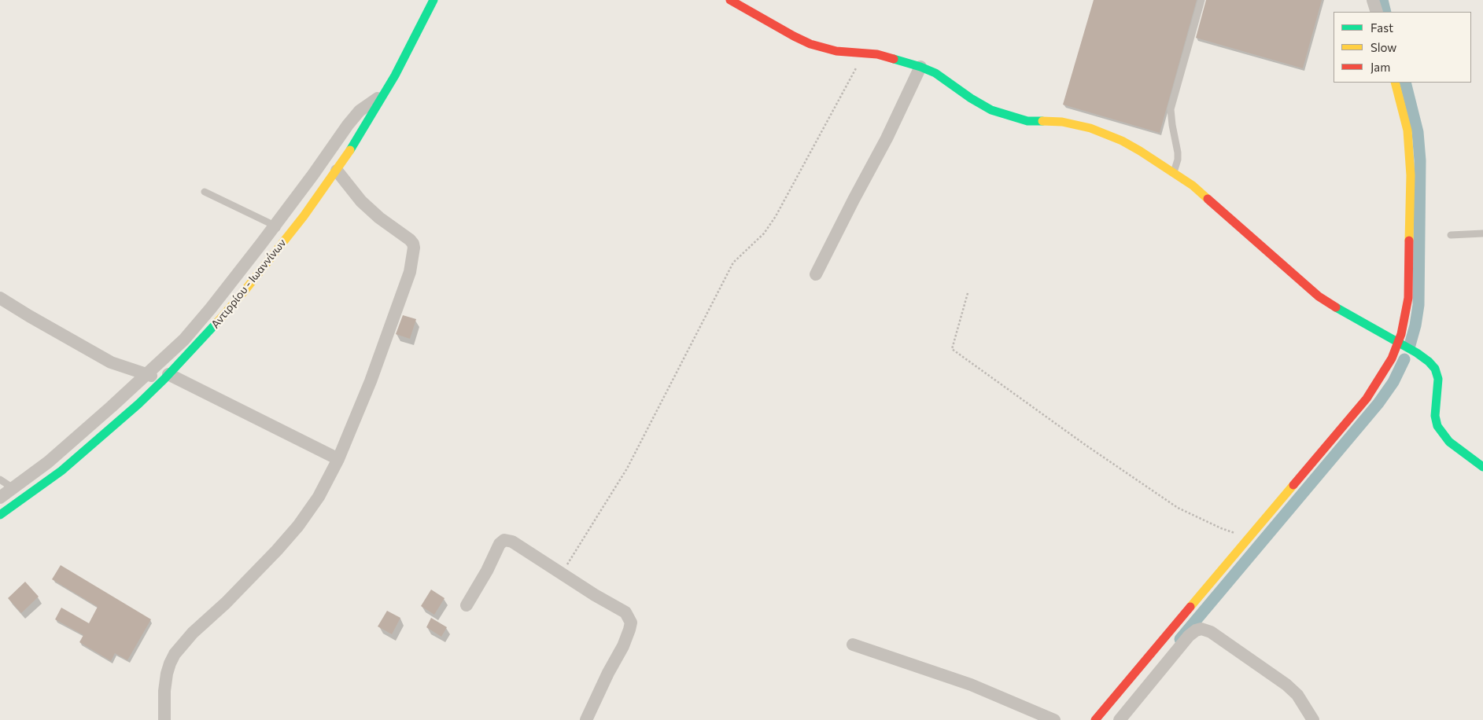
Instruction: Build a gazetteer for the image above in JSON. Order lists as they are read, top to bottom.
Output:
{
  "streets": {
    "street": ["Αντιρρίου - Ιωαννίνων"]
  },
  "legend": ["Fast", "Slow", "Jam"]
}
